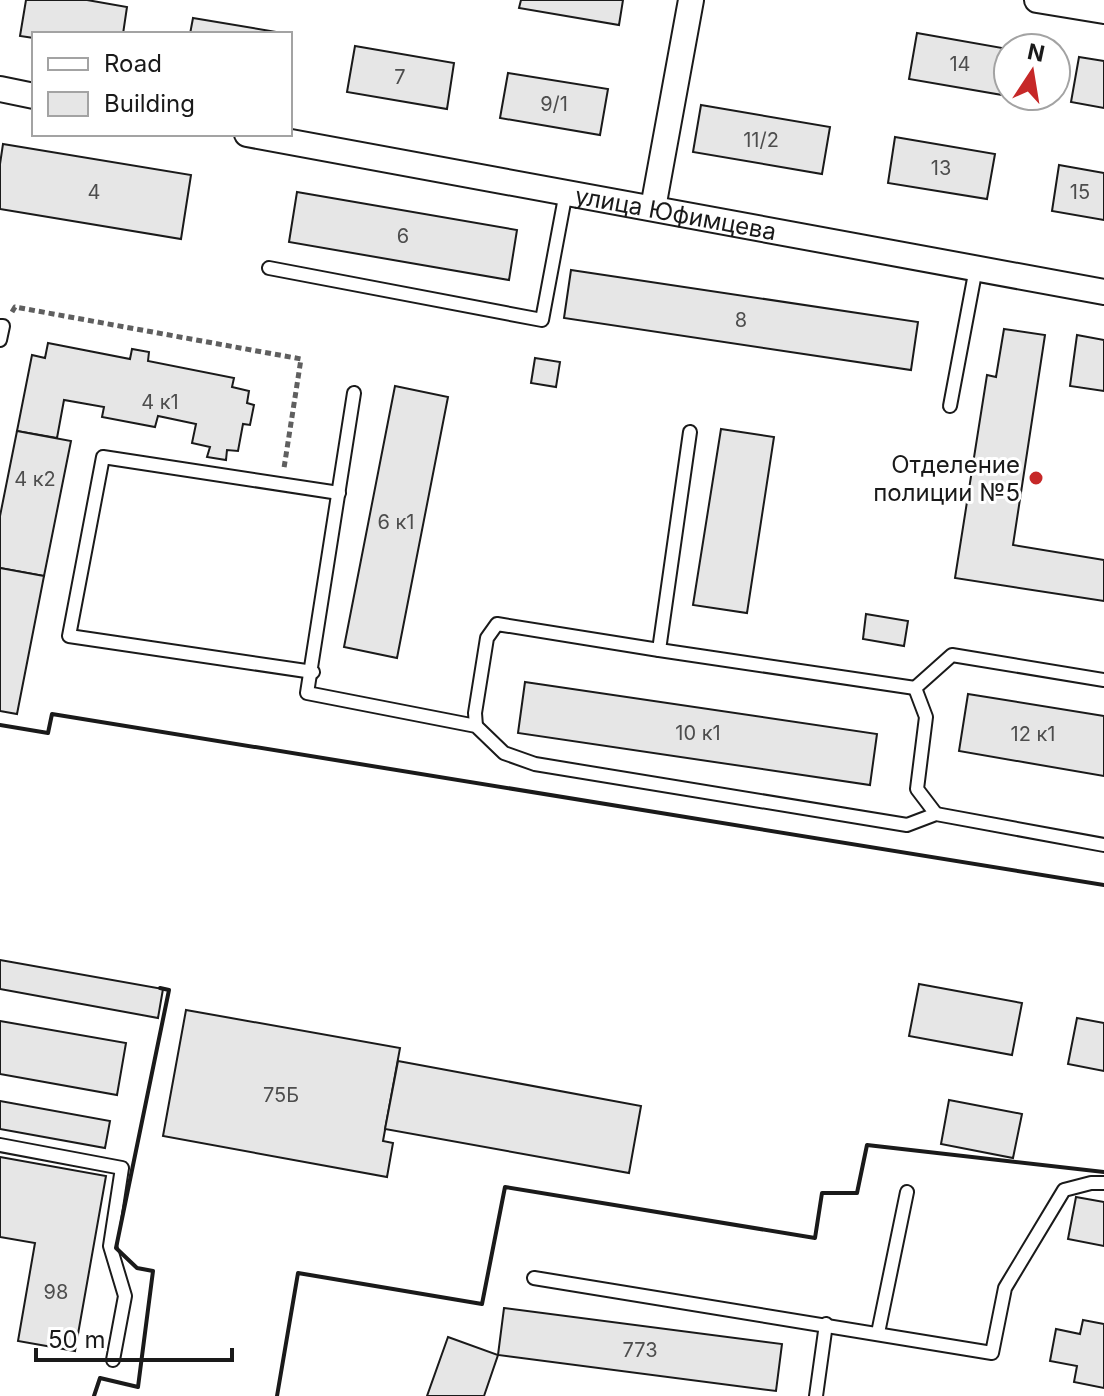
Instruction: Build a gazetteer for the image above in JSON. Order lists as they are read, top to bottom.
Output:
{
  "streets": {
    "street": ["улица Юфимцева"]
  },
  "places": ["Отделение полиции №5"],
  "house_numbers": [
    "14",
    "7",
    "9/1",
    "11/2",
    "13",
    "4",
    "15",
    "6",
    "8",
    "4 к1",
    "4 к2",
    "6 к1",
    "10 к1",
    "12 к1",
    "75Б",
    "98",
    "77З"
  ],
  "legend": ["Road", "Building"],
  "scale_bar": "50 m",
  "north": "top"
}
